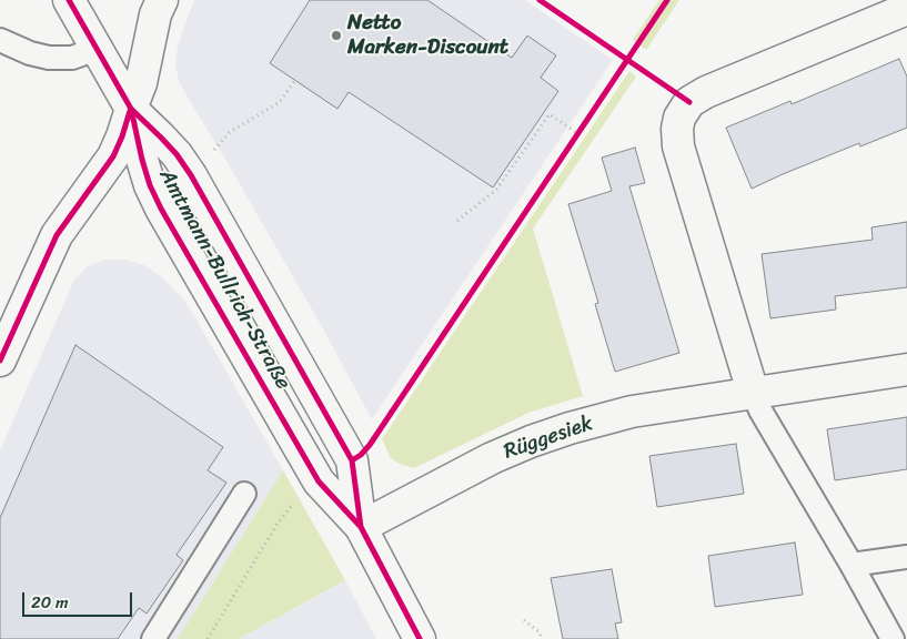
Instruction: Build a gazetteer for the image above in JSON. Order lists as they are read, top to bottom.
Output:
{
  "streets": {
    "street": ["Amtmann-Bullrich-Straße", "Rüggesiek"]
  },
  "crossings": [
    ["Amtmann-Bullrich-Straße", "Rüggesiek"]
  ],
  "places": ["Netto Marken-Discount"],
  "scale_bar": "20 m"
}
